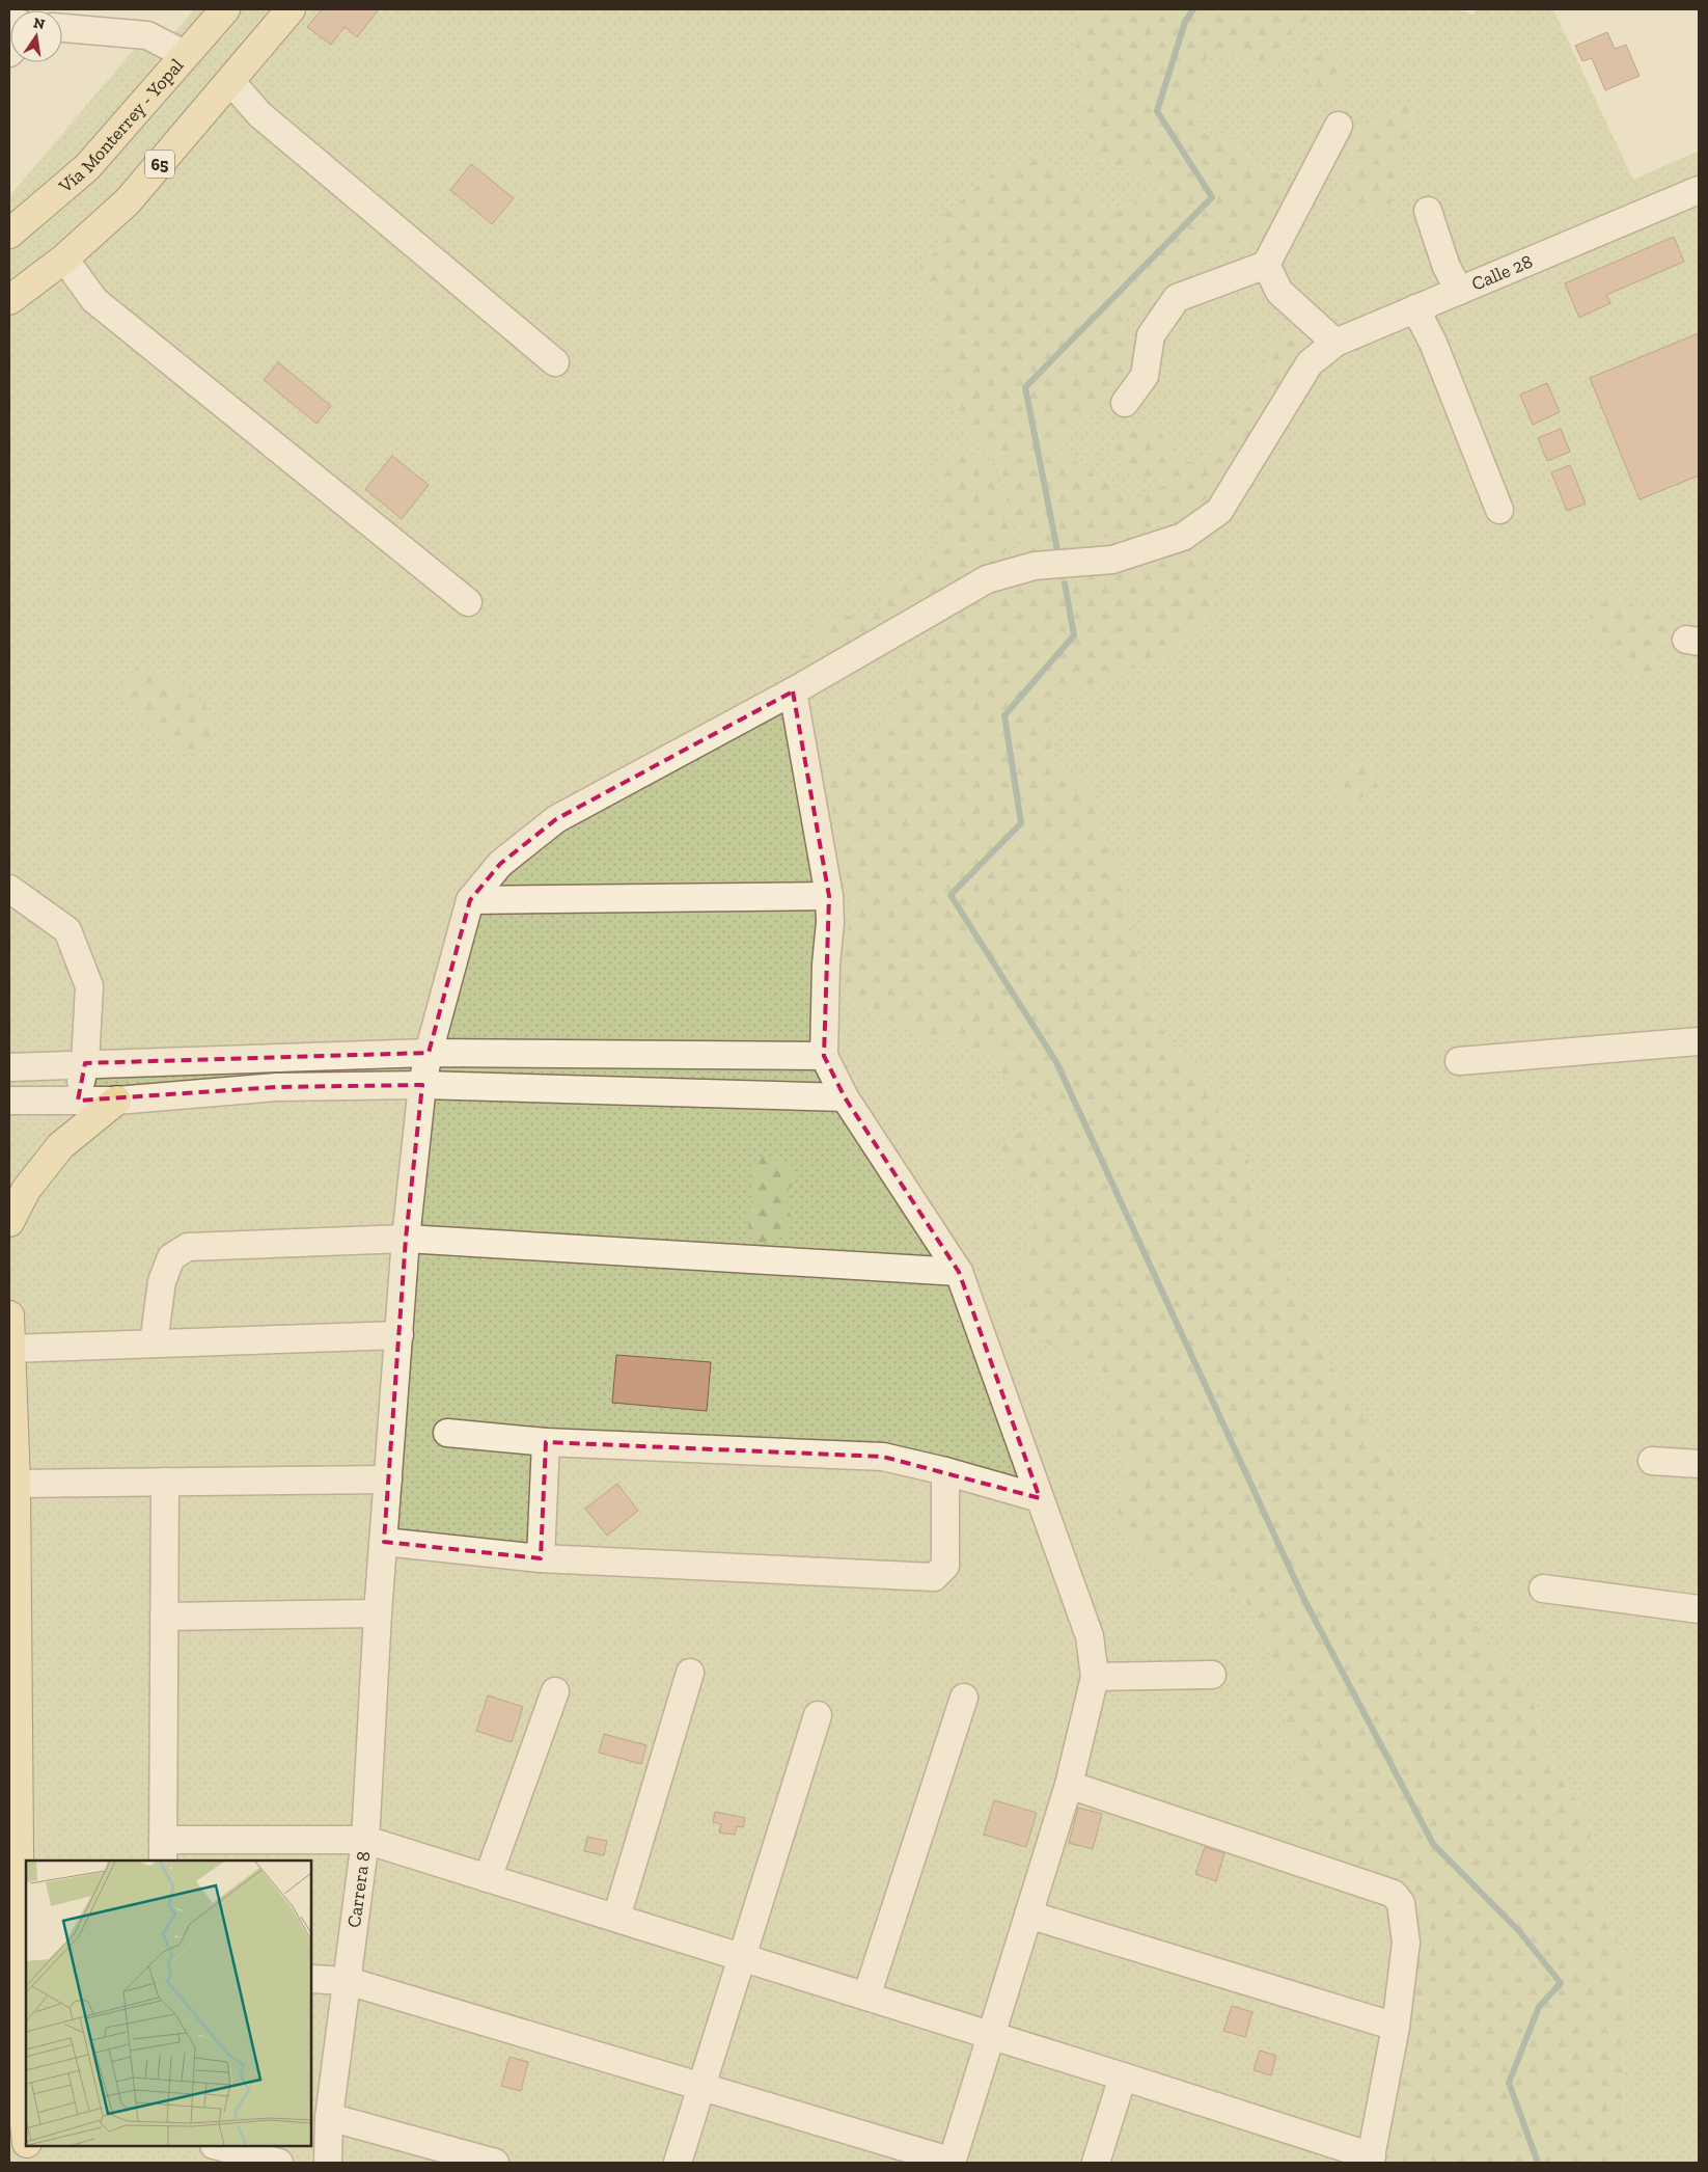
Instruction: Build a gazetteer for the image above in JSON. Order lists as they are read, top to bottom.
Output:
{
  "streets": {
    "main road": ["Vía Monterrey - Yopal", "65"],
    "street": ["Calle 28", "Carrera 8"]
  },
  "crossings": [
    ["Calle 28", "Carrera 8"]
  ],
  "north": "top"
}
